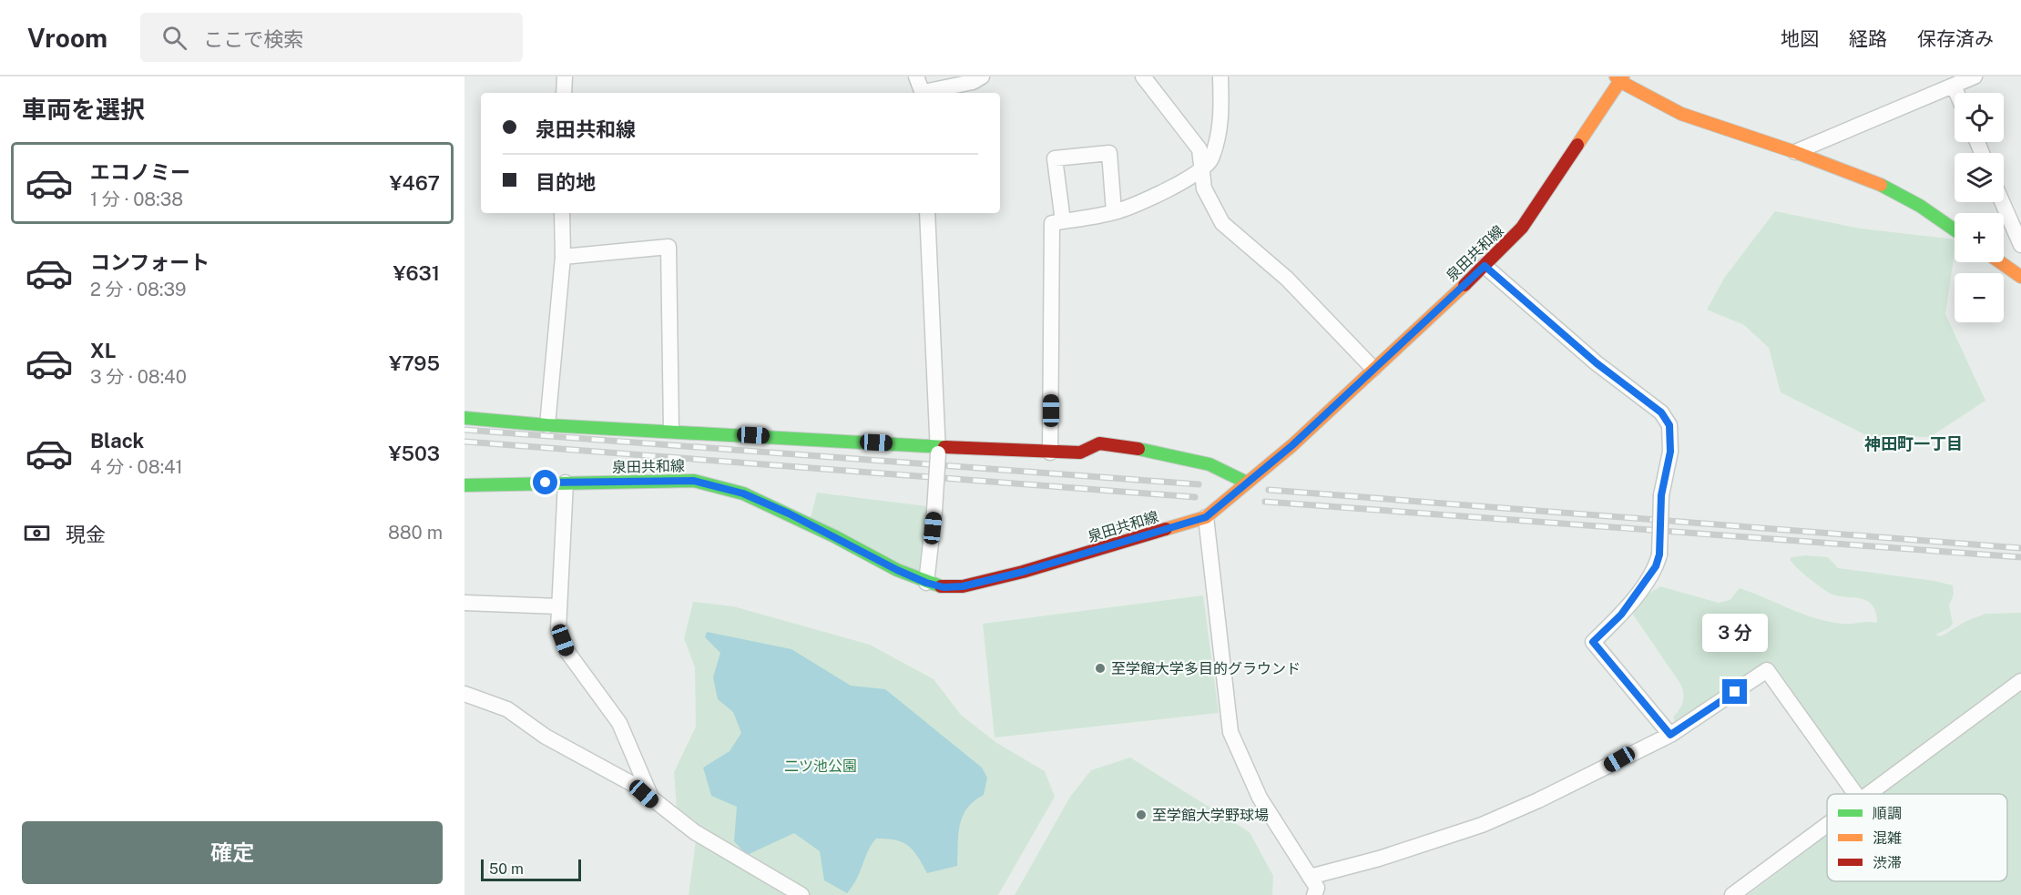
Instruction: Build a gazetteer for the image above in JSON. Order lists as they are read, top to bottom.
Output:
{
  "streets": {
    "main road": ["泉田共和線"]
  },
  "districts": ["神田町一丁目"],
  "parks": ["二ツ池公園"],
  "places": ["至学館大学多目的グラウンド", "至学館大学野球場"],
  "legend": ["順調", "混雑", "渋滞"],
  "scale_bar": "50 m",
  "page": {
    "header": "Vroom",
    "search": "ここで検索",
    "nav": ["地図", "経路", "保存済み"],
    "heading": "車両を選択",
    "map_buttons": ["+", "−"],
    "banner": ["泉田共和線", "目的地"],
    "list": [
      {
        "name": "エコノミー",
        "note": "1 分 · 08:38",
        "value": "¥467"
      },
      {
        "name": "コンフォート",
        "note": "2 分 · 08:39",
        "value": "¥631"
      },
      {
        "name": "XL",
        "note": "3 分 · 08:40",
        "value": "¥795"
      },
      {
        "name": "Black",
        "note": "4 分 · 08:41",
        "value": "¥503"
      }
    ],
    "pay": ["現金", "880 m"],
    "bubble": "3 分",
    "buttons": "確定",
    "scale": "50 m"
  }
}
